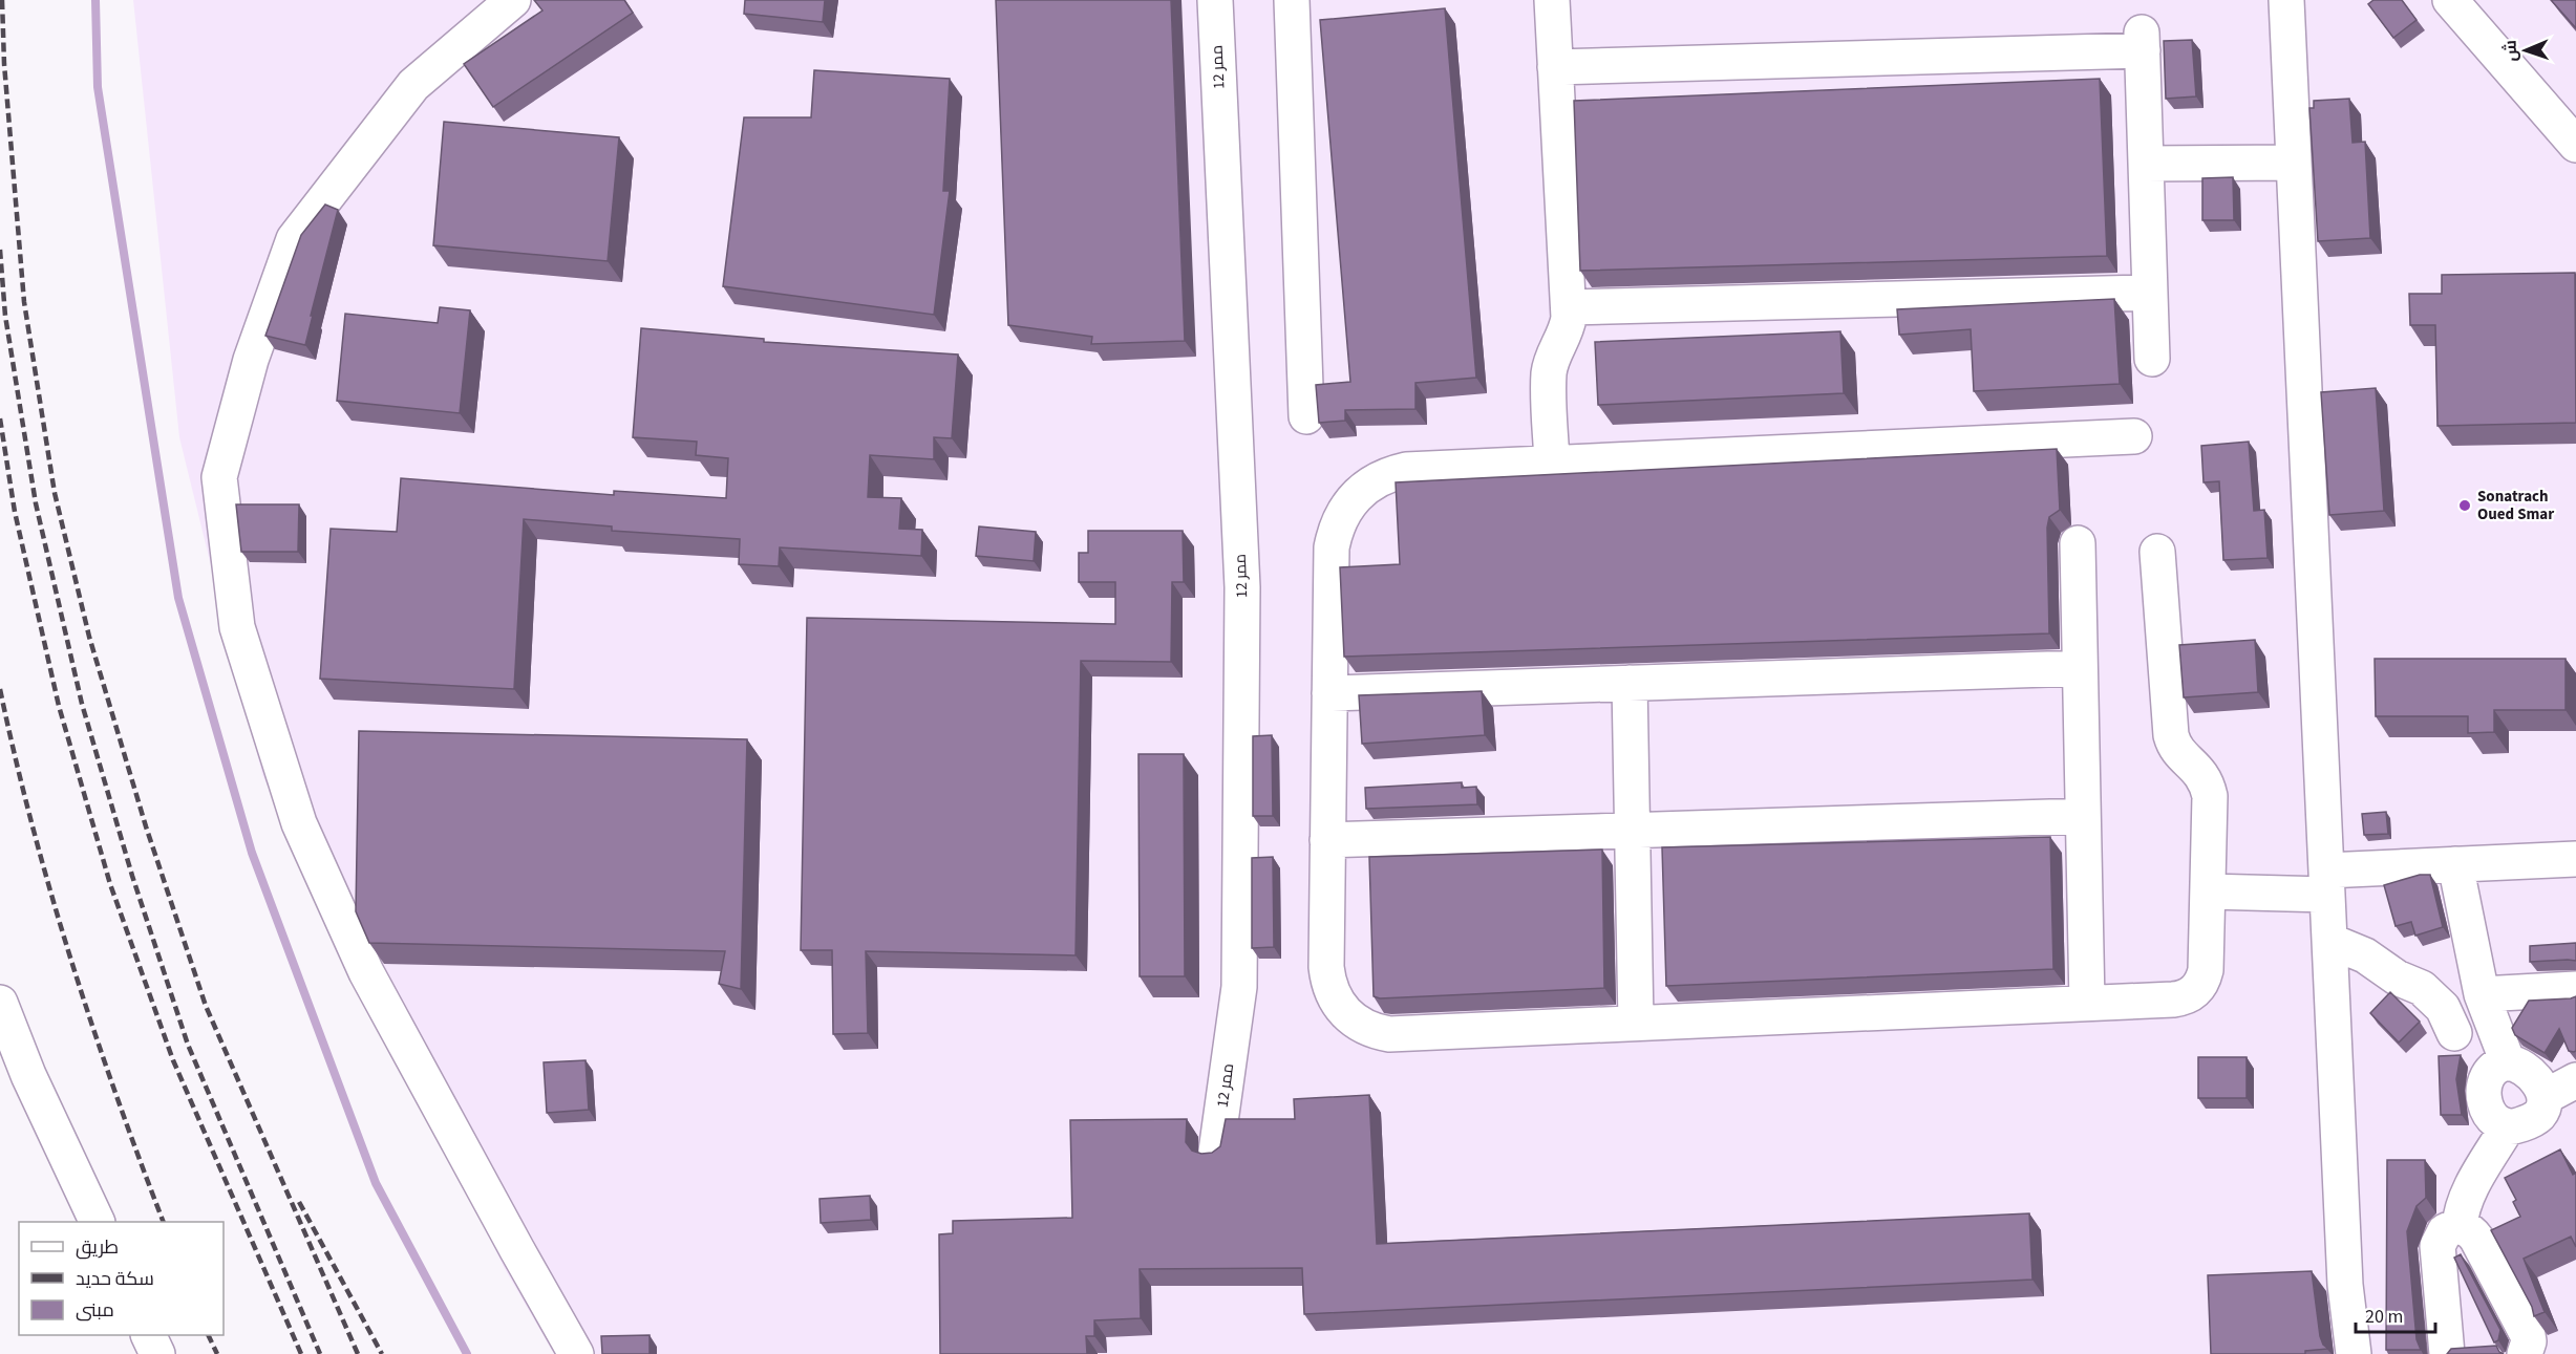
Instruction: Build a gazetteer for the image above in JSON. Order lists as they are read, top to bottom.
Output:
{
  "streets": {
    "street": ["ممر 12"]
  },
  "places": ["Sonatrach Oued Smar"],
  "legend": ["طريق", "سكة حديد", "مبنى"],
  "scale_bar": "20 m",
  "north": "left"
}
